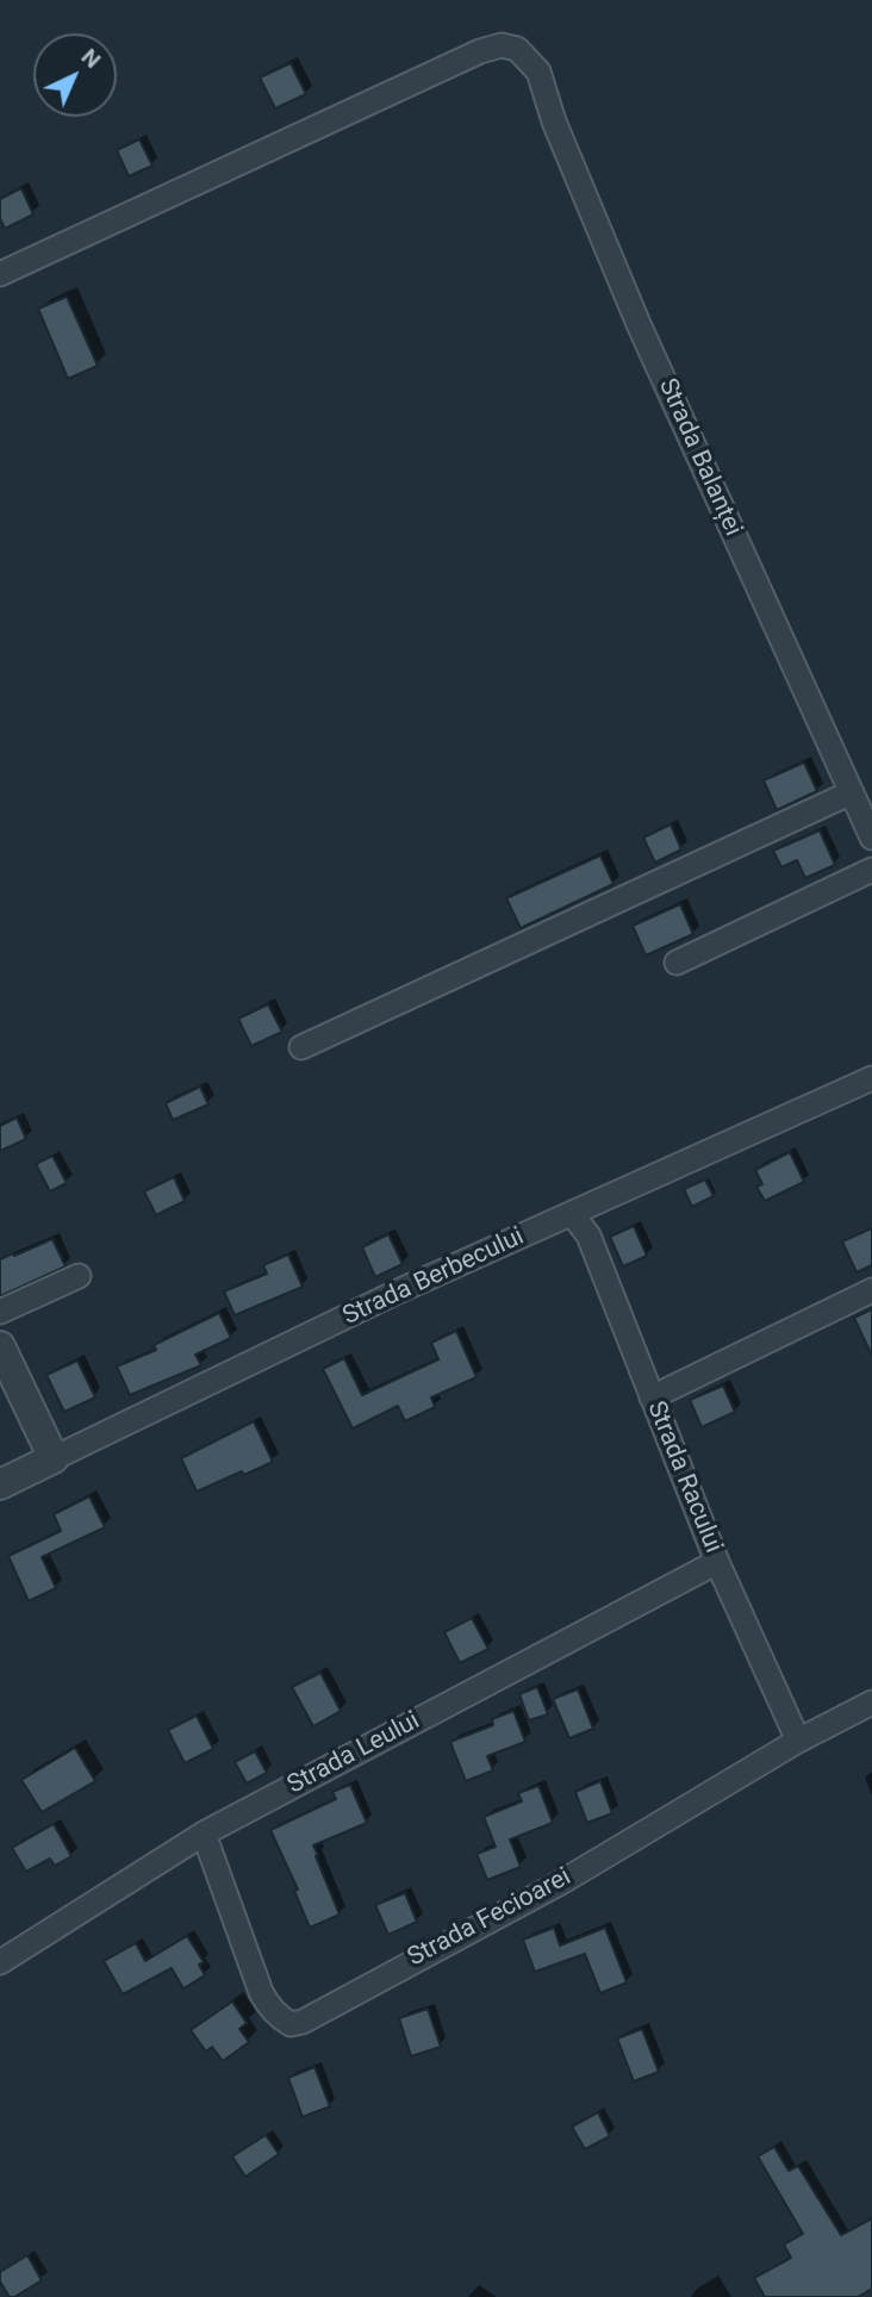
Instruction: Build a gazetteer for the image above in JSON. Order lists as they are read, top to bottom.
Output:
{
  "streets": {
    "street": [
      "Strada Balanței",
      "Strada Berbecului",
      "Strada Racului",
      "Strada Leului",
      "Strada Fecioarei"
    ]
  },
  "crossings": [
    ["Strada Berbecului", "Strada Racului"],
    ["Strada Racului", "Strada Leului"],
    ["Strada Racului", "Strada Fecioarei"],
    ["Strada Leului", "Strada Fecioarei"]
  ],
  "north": "top right"
}
